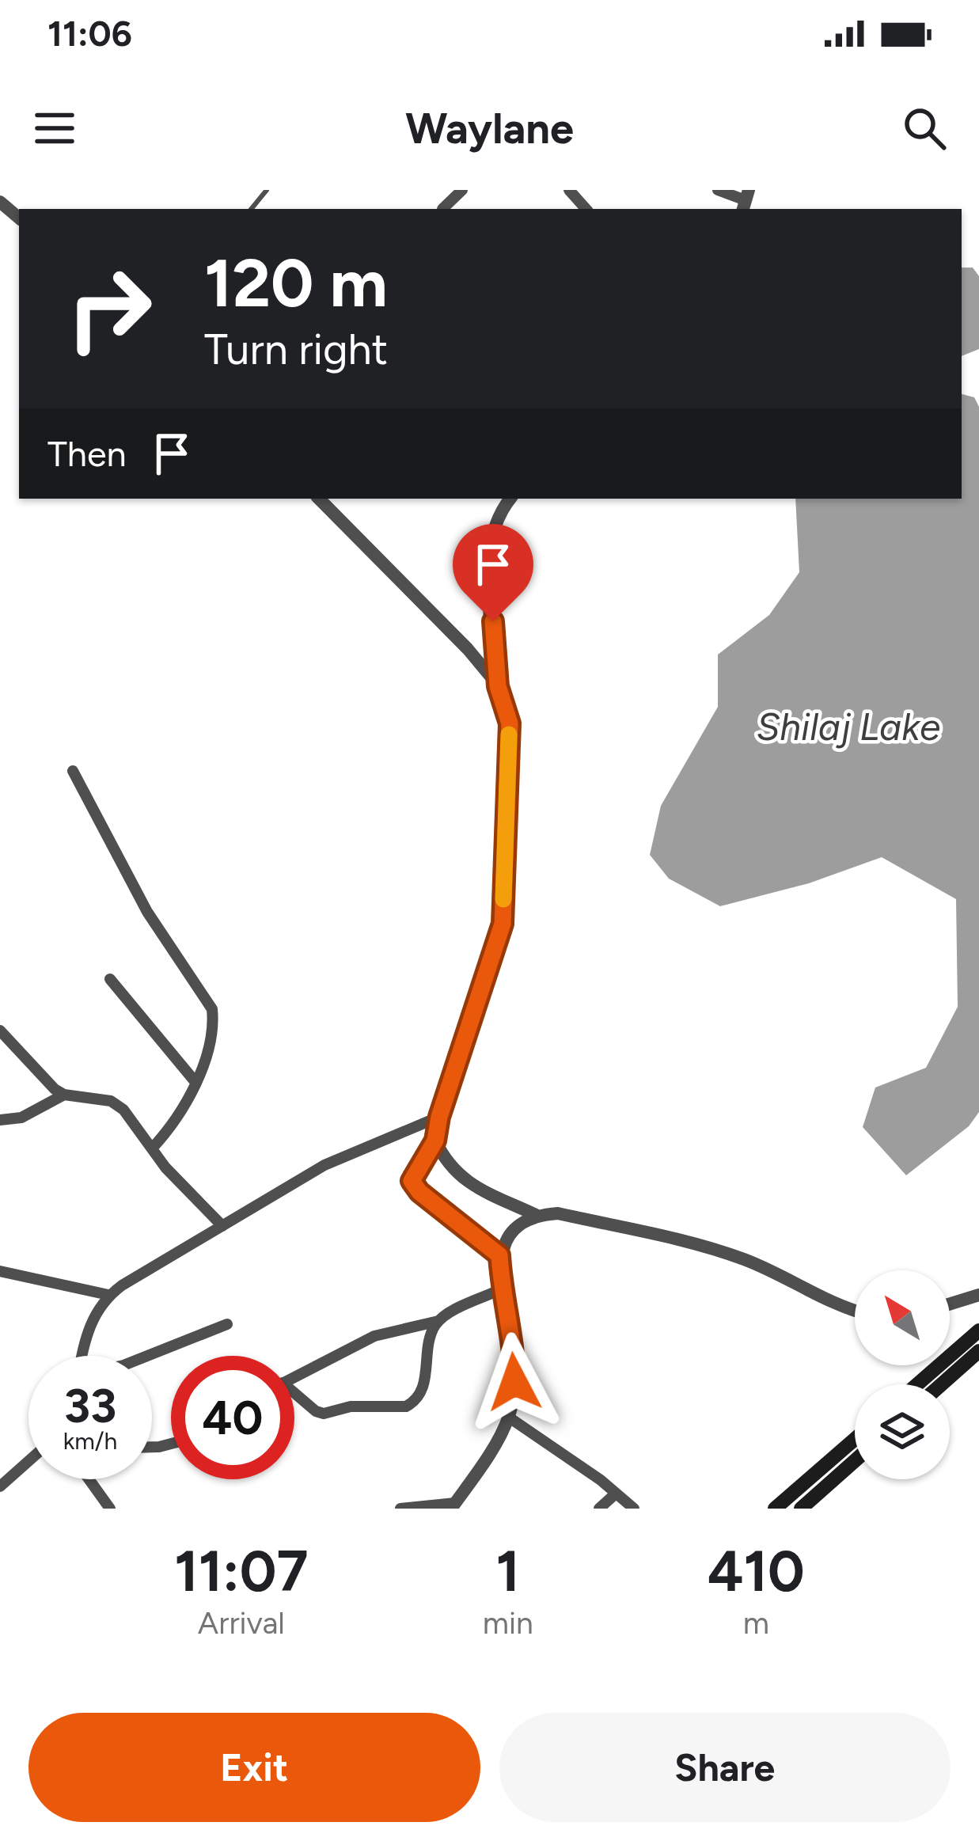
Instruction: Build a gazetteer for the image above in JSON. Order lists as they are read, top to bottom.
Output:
{
  "water": ["Shilaj Lake"],
  "north": "top left",
  "page": {
    "status": "11:06",
    "header": "Waylane",
    "turn": ["120 m", "Turn right"],
    "then": "Then",
    "speed": "33 km/h",
    "limit": "40",
    "eta": [
      "11:07",
      "Arrival",
      "1",
      "min",
      "410",
      "m"
    ],
    "buttons": ["Exit", "Share"]
  }
}
